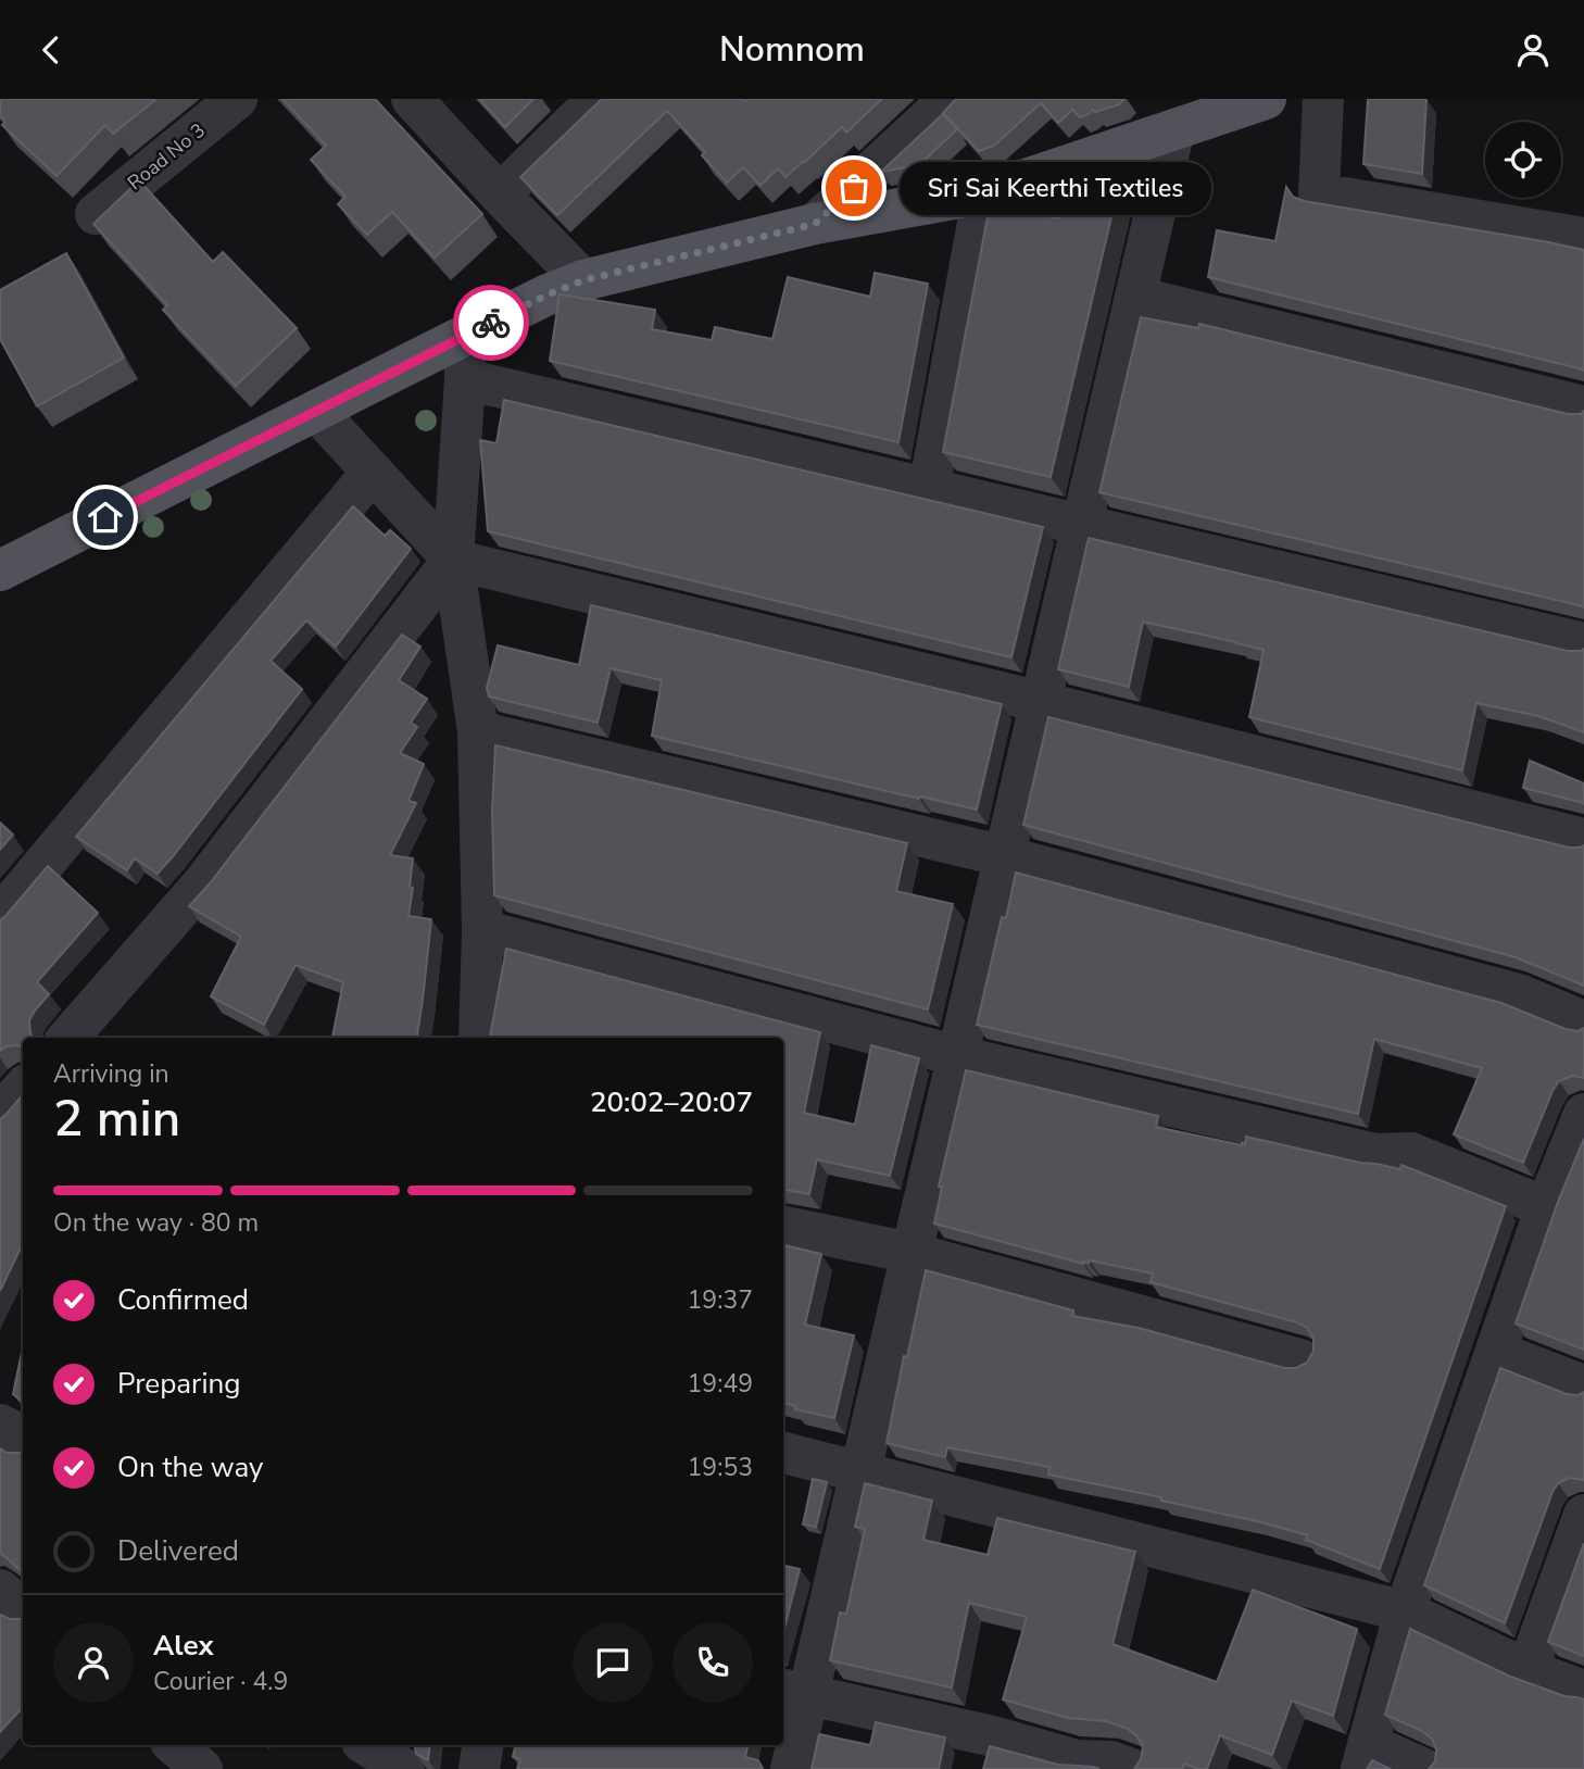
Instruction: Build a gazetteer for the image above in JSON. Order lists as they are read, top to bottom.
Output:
{
  "streets": {
    "street": ["Road No 3"]
  },
  "places": ["Sri Sai Keerthi Textiles"],
  "page": {
    "header": "Nomnom",
    "bubble": "Sri Sai Keerthi Textiles",
    "heading": ["2 min", "Arriving in", "20:02–20:07"],
    "panel": ["Alex", "Courier · 4.9"],
    "bar": "On the way · 80 m",
    "list": [
      ["Confirmed", "19:37"],
      ["Preparing", "19:49"],
      ["On the way", "19:53"],
      "Delivered"
    ]
  }
}
